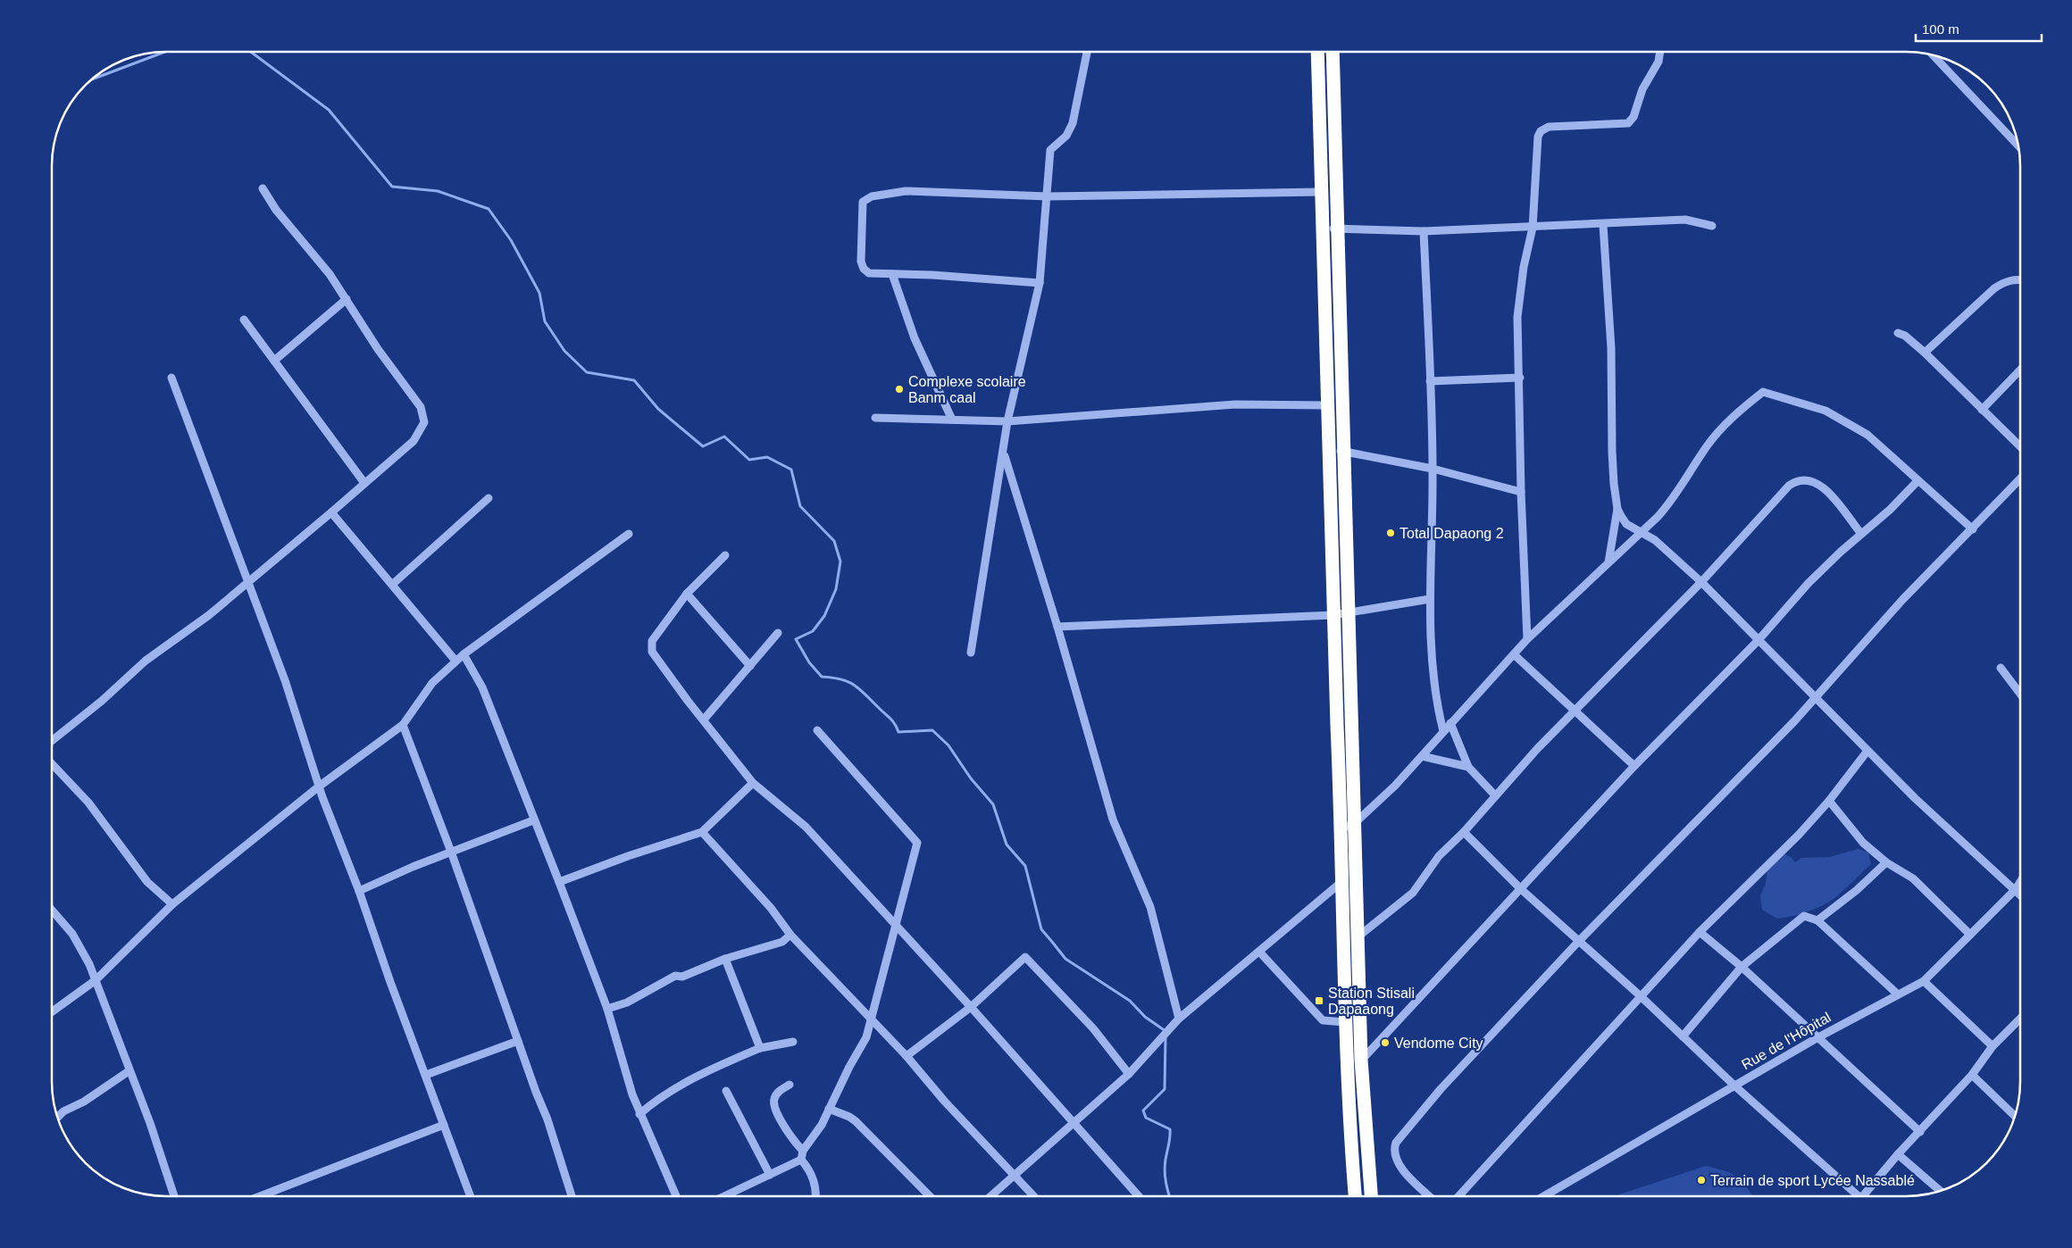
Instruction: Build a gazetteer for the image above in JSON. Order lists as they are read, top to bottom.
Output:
{
  "streets": {
    "street": ["Rue de l'Hôpital"]
  },
  "places": {
    "other": [
      "Complexe scolaire Banm caal",
      "Total Dapaong 2",
      "Vendome City",
      "Terrain de sport Lycée Nassablé"
    ],
    "transit": ["Station Stisali Dapaaong"]
  },
  "scale_bar": "100 m"
}
